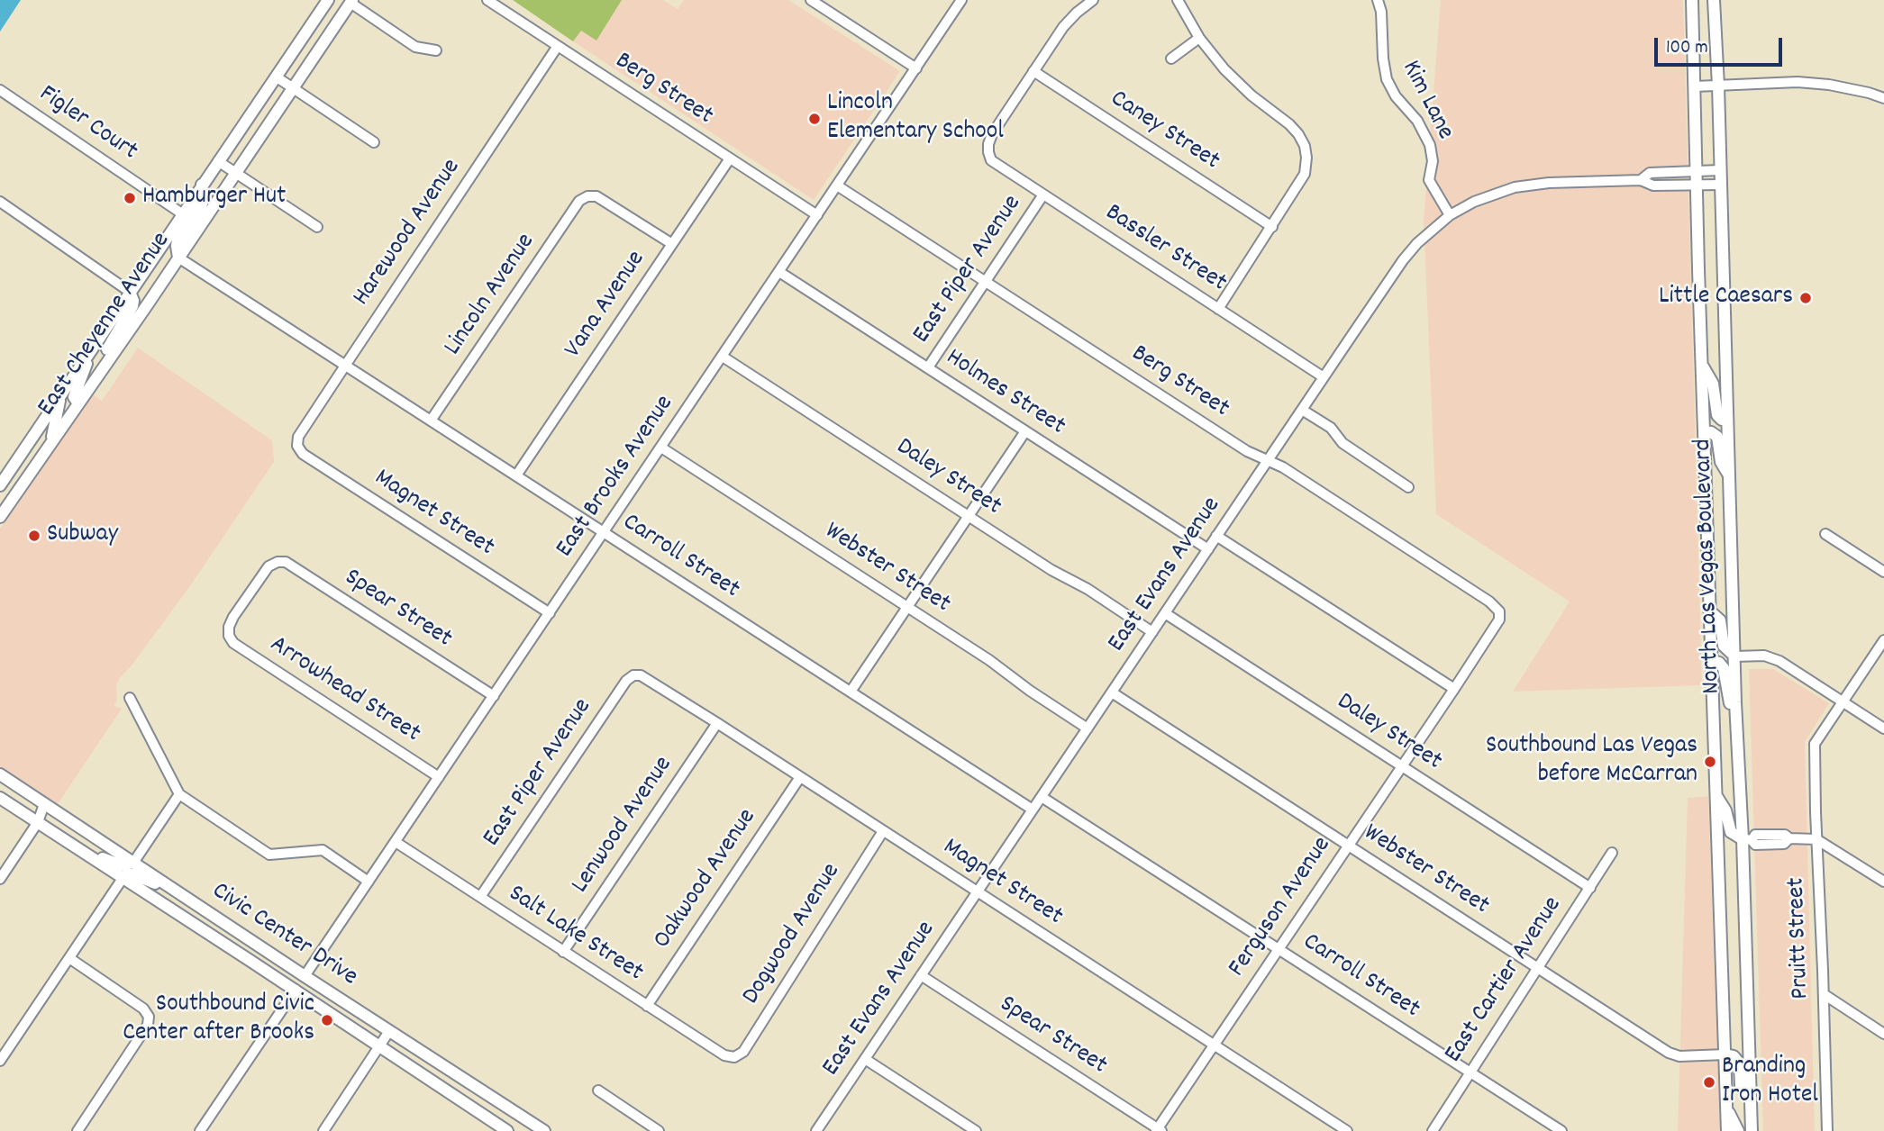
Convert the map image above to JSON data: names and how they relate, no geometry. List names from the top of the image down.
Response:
{
  "streets": {
    "main road": ["East Cheyenne Avenue", "North Las Vegas Boulevard", "Civic Center Drive"],
    "street": [
      "Berg Street",
      "Kim Lane",
      "Figler Court",
      "Caney Street",
      "Harewood Avenue",
      "Bassler Street",
      "East Piper Avenue",
      "Lincoln Avenue",
      "Vana Avenue",
      "Holmes Street",
      "East Brooks Avenue",
      "Daley Street",
      "Magnet Street",
      "Carroll Street",
      "Webster Street",
      "East Evans Avenue",
      "Spear Street",
      "Arrowhead Street",
      "Lenwood Avenue",
      "Oakwood Avenue",
      "Ferguson Avenue",
      "Salt Lake Street",
      "Dogwood Avenue",
      "Pruitt Street",
      "East Cartier Avenue"
    ]
  },
  "crossings": [
    ["Berg Street", "Harewood Avenue"],
    ["Berg Street", "East Piper Avenue"],
    ["Berg Street", "Vana Avenue"],
    ["Berg Street", "East Brooks Avenue"],
    ["Berg Street", "East Evans Avenue"],
    ["Berg Street", "Ferguson Avenue"],
    ["Kim Lane", "East Evans Avenue"],
    ["Figler Court", "East Cheyenne Avenue"],
    ["Caney Street", "Bassler Street"],
    ["Harewood Avenue", "Magnet Street"],
    ["Harewood Avenue", "Carroll Street"],
    ["Bassler Street", "East Piper Avenue"],
    ["Bassler Street", "East Evans Avenue"],
    ["East Piper Avenue", "Holmes Street"],
    ["East Piper Avenue", "Magnet Street"],
    ["East Piper Avenue", "Salt Lake Street"],
    ["Lincoln Avenue", "Vana Avenue"],
    ["Lincoln Avenue", "Carroll Street"],
    ["Vana Avenue", "Carroll Street"],
    ["East Cheyenne Avenue", "Carroll Street"],
    ["Holmes Street", "East Brooks Avenue"],
    ["Holmes Street", "East Evans Avenue"],
    ["East Brooks Avenue", "Daley Street"],
    ["East Brooks Avenue", "Magnet Street"],
    ["East Brooks Avenue", "Carroll Street"],
    ["East Brooks Avenue", "Webster Street"],
    ["East Brooks Avenue", "Spear Street"],
    ["East Brooks Avenue", "Arrowhead Street"],
    ["East Brooks Avenue", "Salt Lake Street"],
    ["East Brooks Avenue", "Civic Center Drive"],
    ["Daley Street", "East Evans Avenue"],
    ["Daley Street", "Ferguson Avenue"],
    ["Daley Street", "East Cartier Avenue"],
    ["Magnet Street", "East Evans Avenue"],
    ["Magnet Street", "Lenwood Avenue"],
    ["Magnet Street", "Oakwood Avenue"],
    ["Magnet Street", "Ferguson Avenue"],
    ["Magnet Street", "Dogwood Avenue"],
    ["Carroll Street", "East Evans Avenue"],
    ["Carroll Street", "Ferguson Avenue"],
    ["Carroll Street", "East Cartier Avenue"],
    ["North Las Vegas Boulevard", "Webster Street"],
    ["North Las Vegas Boulevard", "East Evans Avenue"],
    ["Webster Street", "East Evans Avenue"],
    ["Webster Street", "Ferguson Avenue"],
    ["Webster Street", "East Cartier Avenue"],
    ["East Evans Avenue", "Spear Street"],
    ["Spear Street", "Arrowhead Street"],
    ["Spear Street", "Ferguson Avenue"],
    ["Lenwood Avenue", "Salt Lake Street"],
    ["Oakwood Avenue", "Salt Lake Street"],
    ["Salt Lake Street", "Dogwood Avenue"]
  ],
  "places": [
    "Lincoln Elementary School",
    "Hamburger Hut",
    "Little Caesars",
    "Subway",
    "Southbound Las Vegas before McCarran",
    "Southbound Civic Center after Brooks",
    "Branding Iron Hotel"
  ],
  "scale_bar": "100 m"
}
